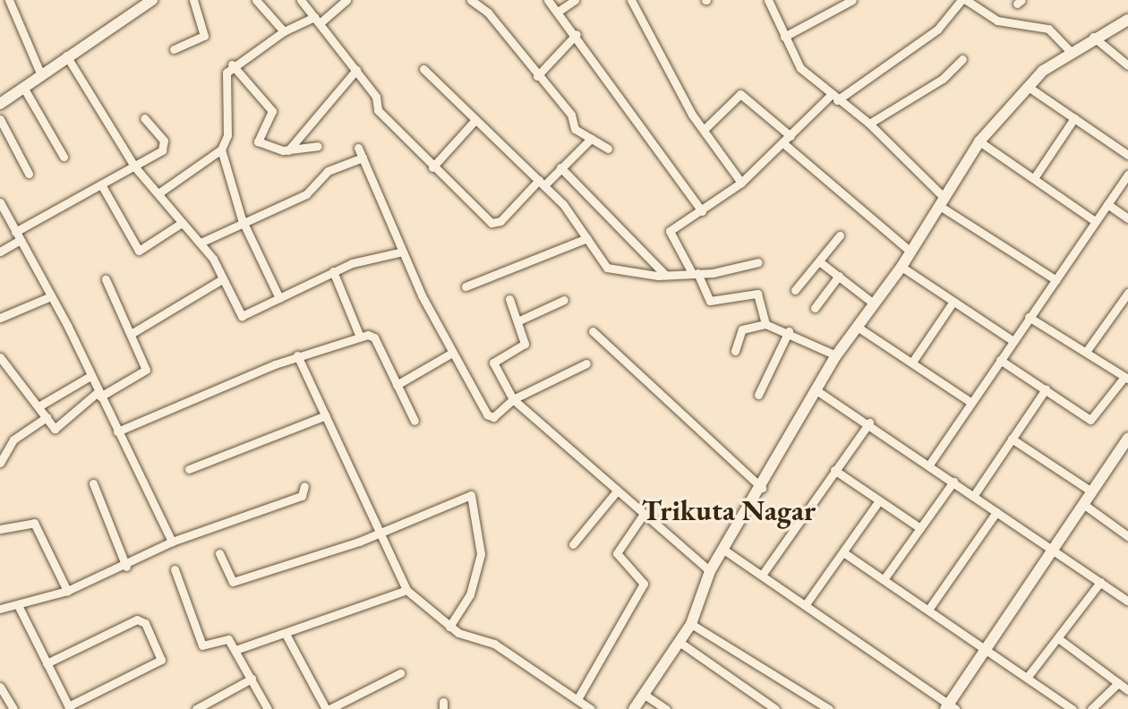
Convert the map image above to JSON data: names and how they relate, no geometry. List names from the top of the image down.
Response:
{
  "districts": ["Trikuta Nagar"]
}
